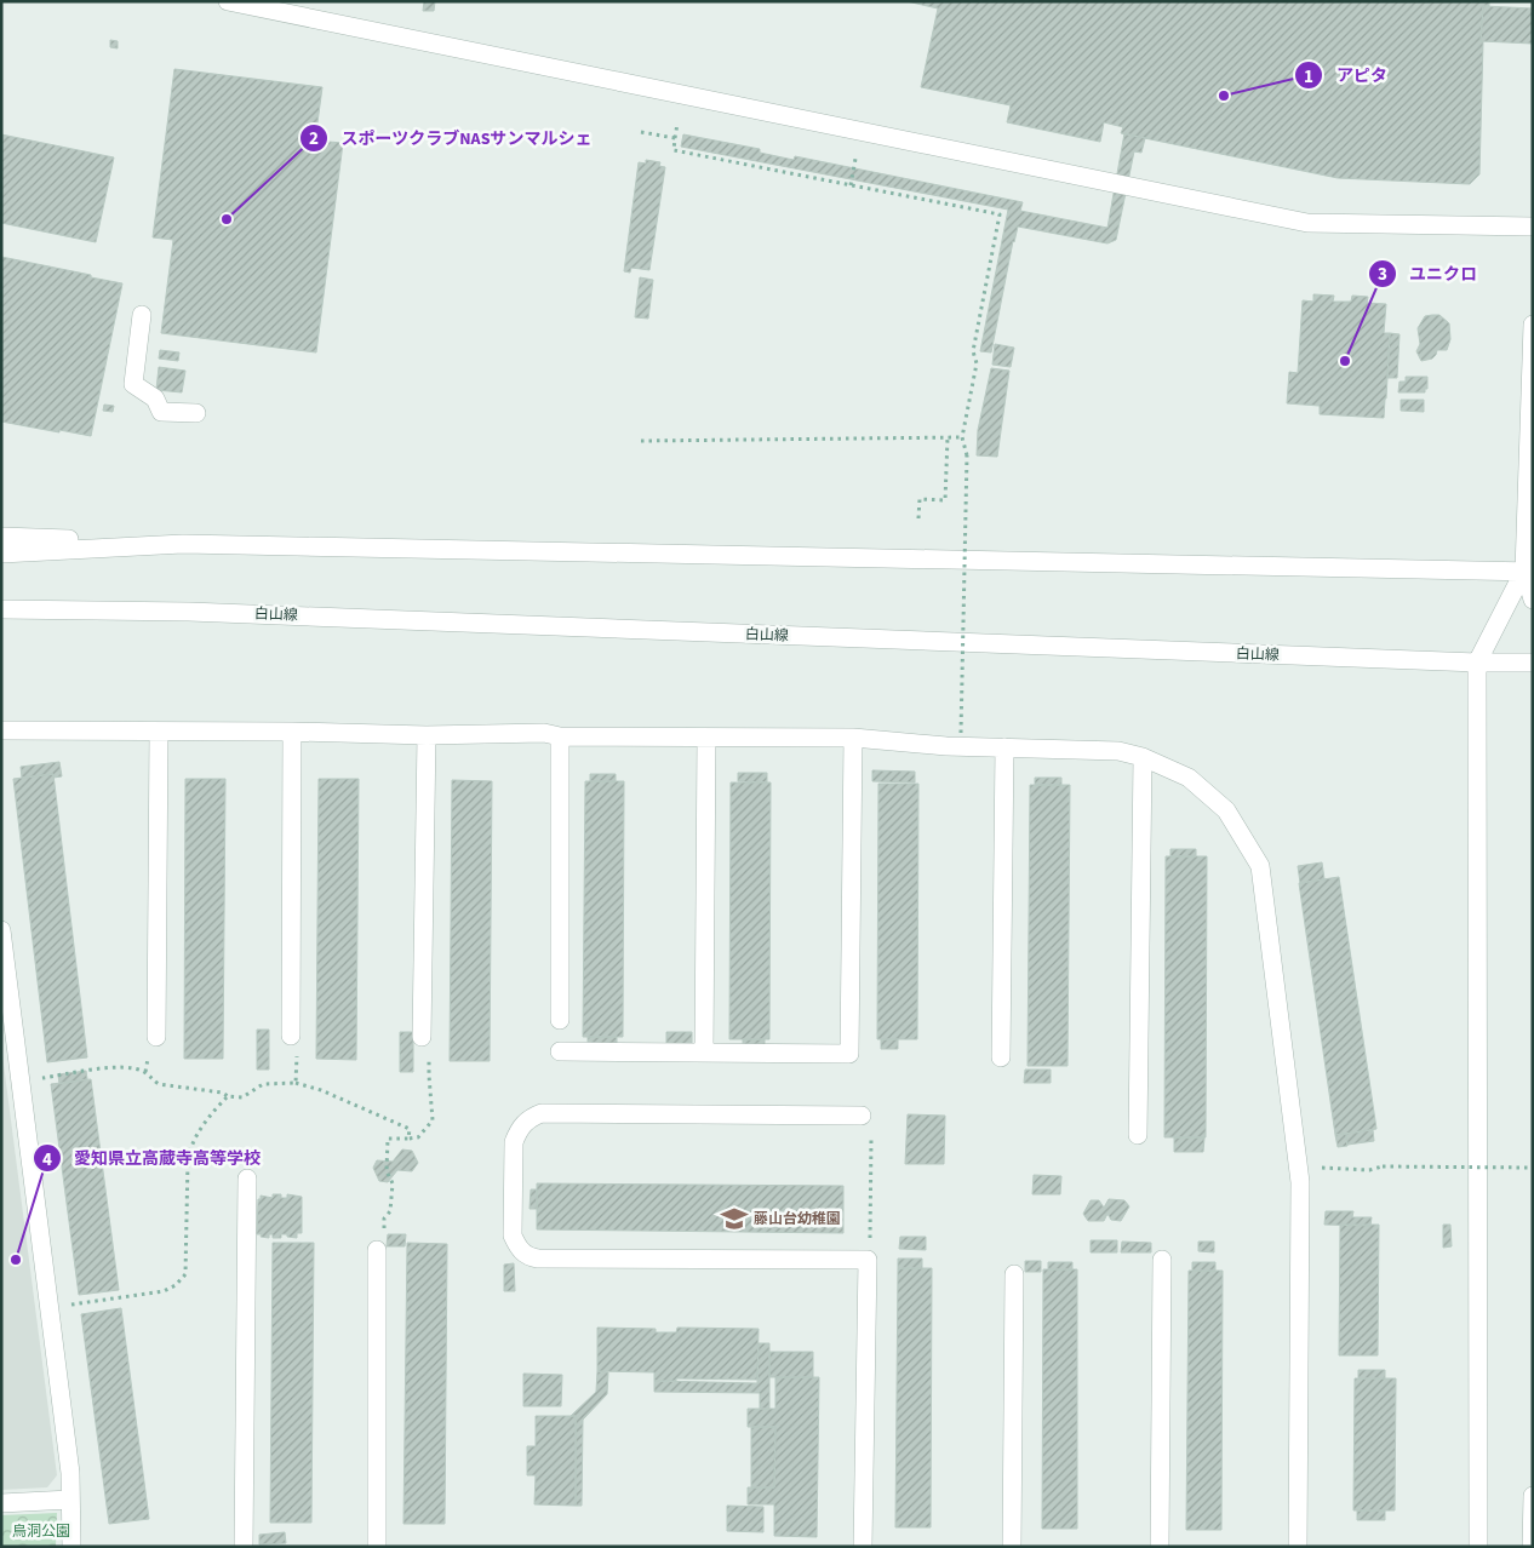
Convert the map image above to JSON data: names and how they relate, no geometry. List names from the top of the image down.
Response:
{
  "streets": {
    "street": ["白山線"]
  },
  "parks": ["烏洞公園"],
  "places": {
    "other": [
      "アピタ",
      "スポーツクラブNASサンマルシェ",
      "ユニクロ",
      "愛知県立高蔵寺高等学校"
    ],
    "school or university": ["藤山台幼稚園"]
  }
}
